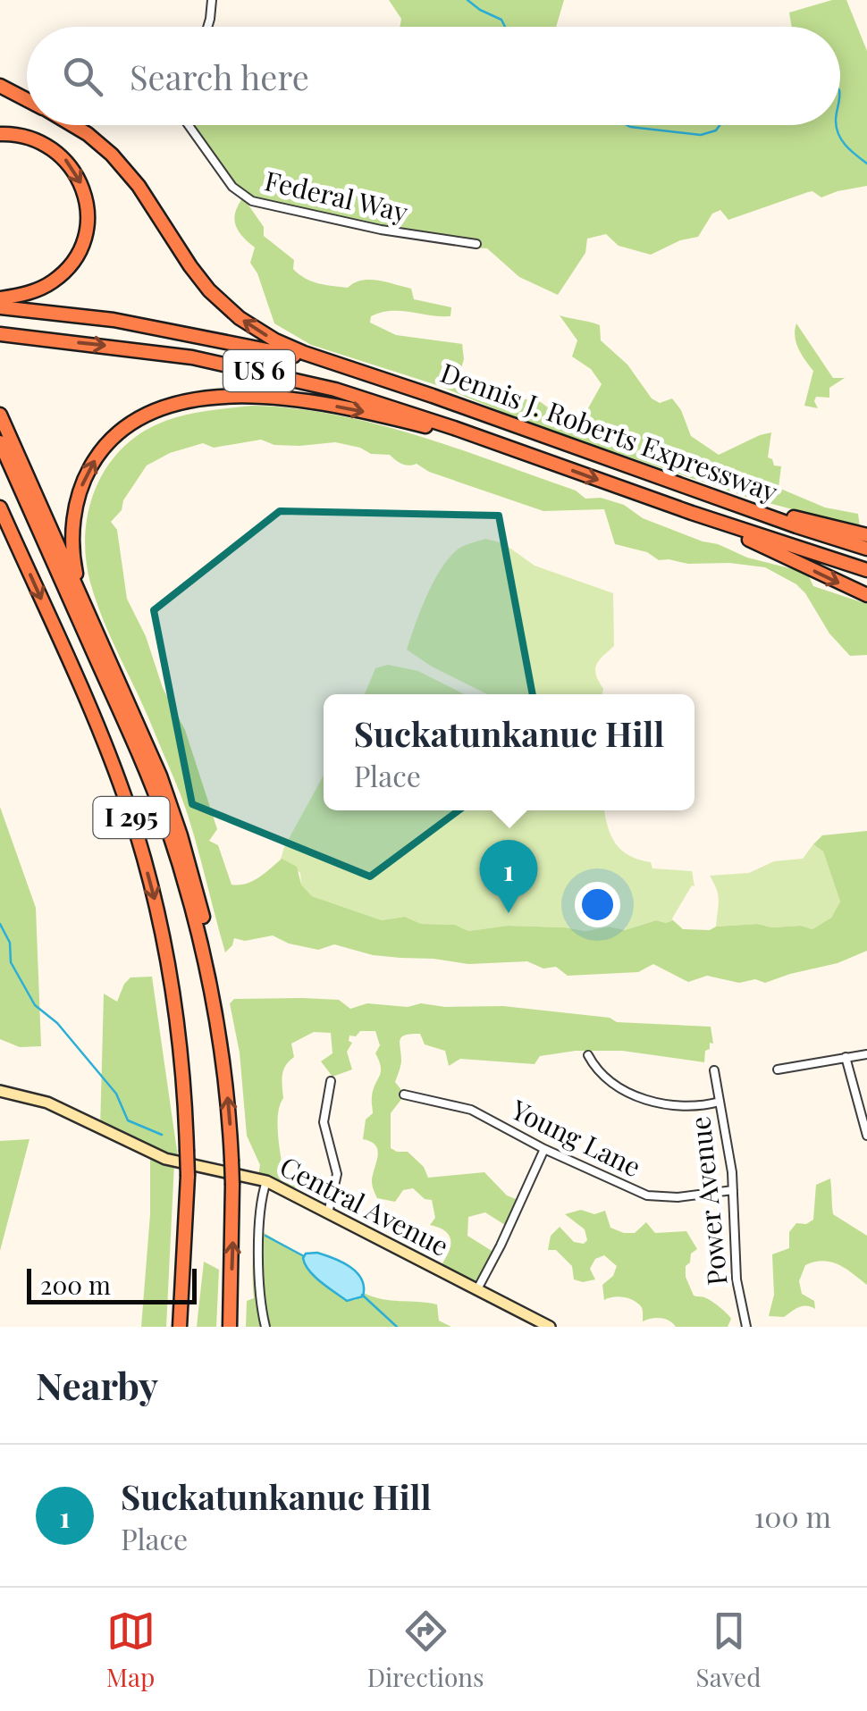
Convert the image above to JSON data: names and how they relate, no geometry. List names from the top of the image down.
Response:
{
  "streets": {
    "highway": ["US 6", "Dennis J. Roberts Expressway", "I 295"],
    "street": [
      "Federal Way",
      "Young Lane",
      "Power Avenue",
      "Central Avenue"
    ]
  },
  "crossings": [
    ["US 6", "Dennis J. Roberts Expressway"],
    ["Young Lane", "Power Avenue"]
  ],
  "scale_bar": "200 m",
  "page": {
    "search": "Search here",
    "popup": ["Suckatunkanuc Hill", "Place"],
    "pins": "1",
    "scale": "200 m",
    "heading": "Nearby",
    "list": [
      {
        "mark": "1",
        "name": "Suckatunkanuc Hill",
        "note": "Place",
        "value": "100 m"
      }
    ],
    "nav": ["Map", "Directions", "Saved"]
  }
}
